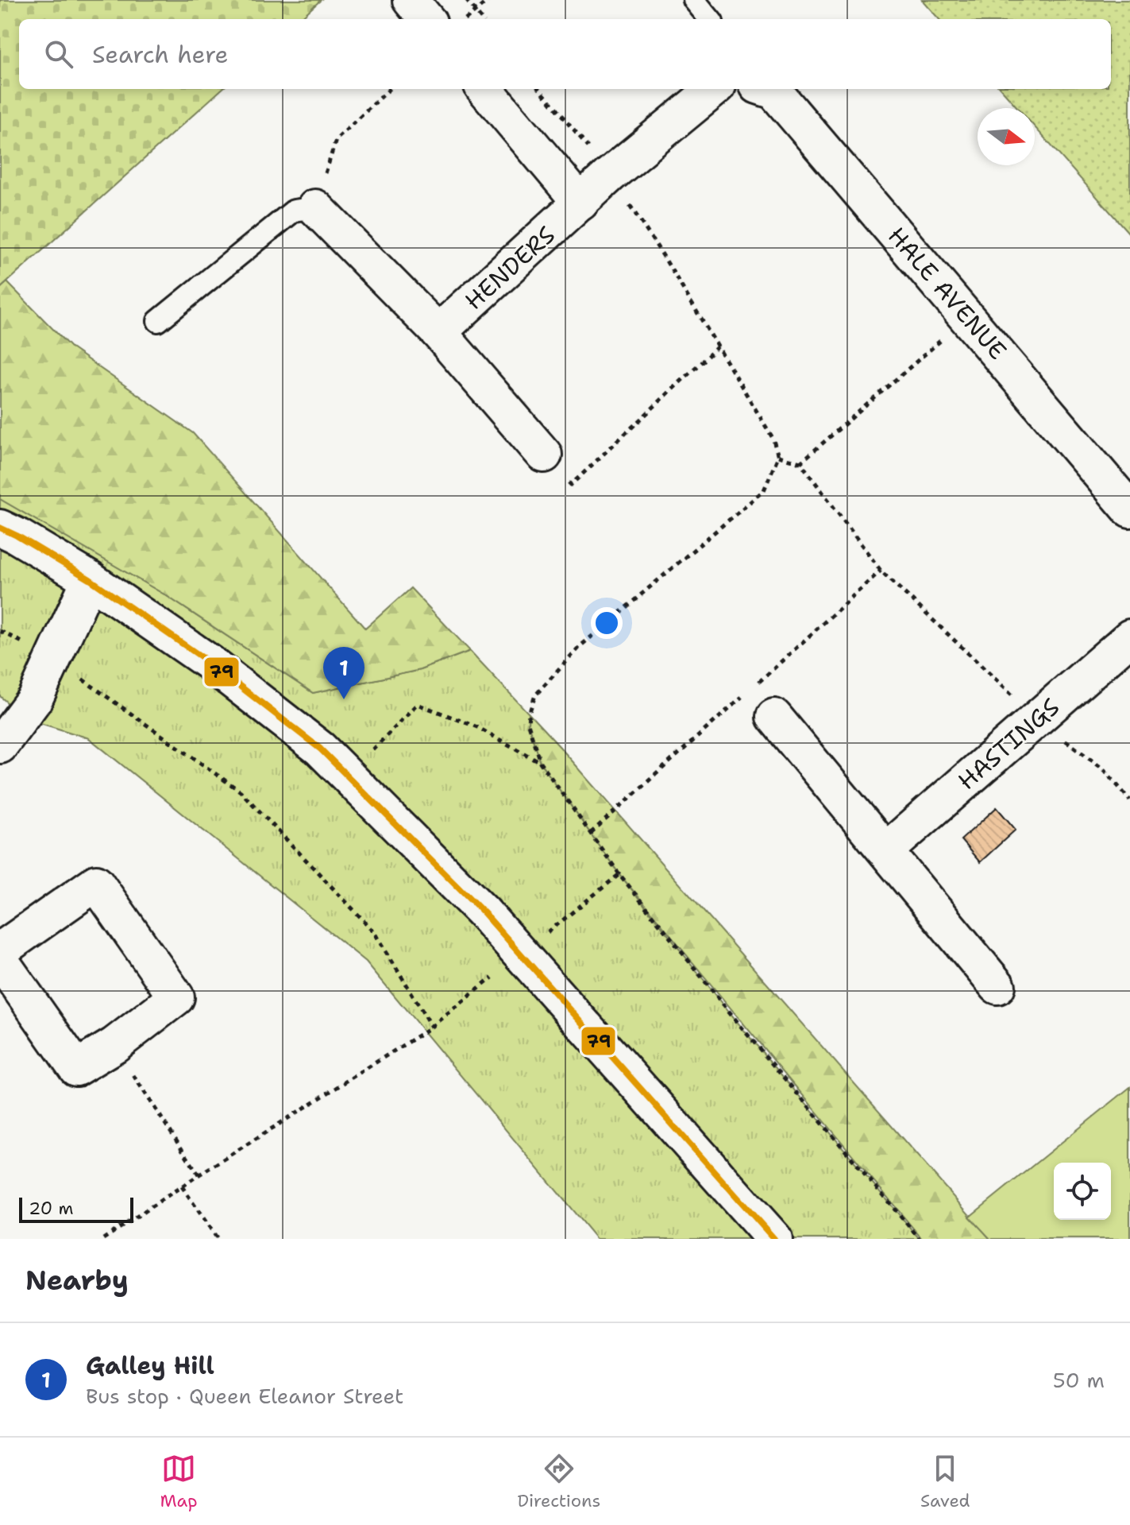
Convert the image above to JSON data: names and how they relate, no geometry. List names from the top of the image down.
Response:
{
  "streets": {
    "street": ["HENDERS", "HALE AVENUE", "HASTINGS"]
  },
  "lines": ["transit line 79"],
  "scale_bar": "20 m",
  "north": "right",
  "page": {
    "search": "Search here",
    "pins": "1",
    "scale": "20 m",
    "heading": "Nearby",
    "list": [
      {
        "mark": "1",
        "name": "Galley Hill",
        "note": "Bus stop · Queen Eleanor Street",
        "value": "50 m"
      }
    ],
    "nav": ["Map", "Directions", "Saved"]
  }
}
